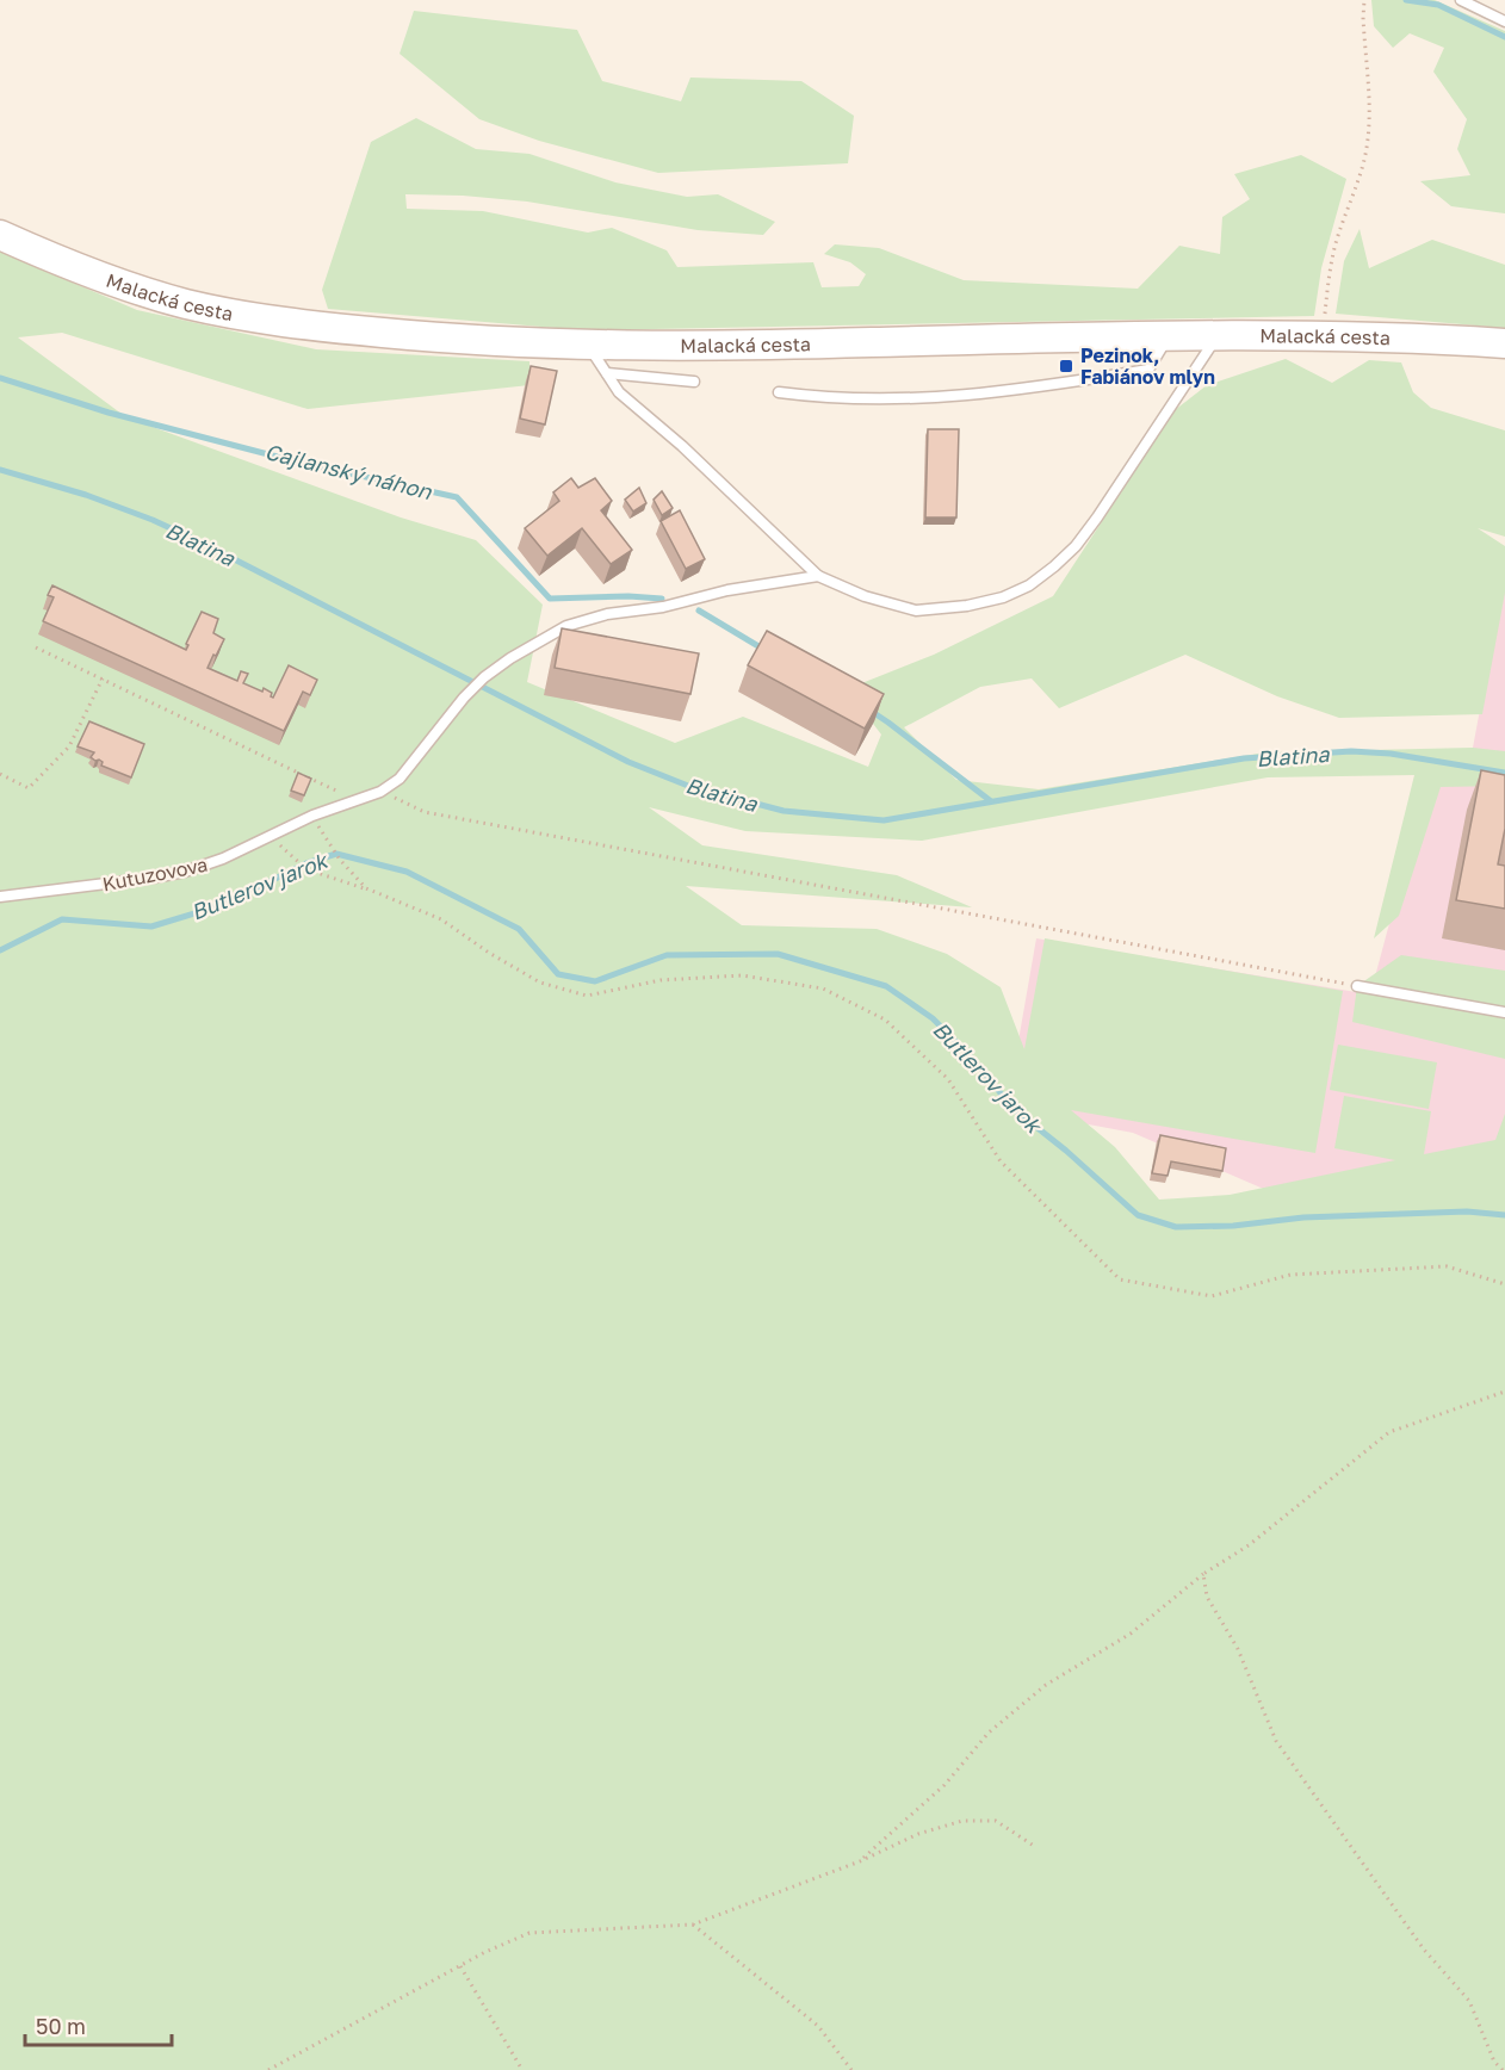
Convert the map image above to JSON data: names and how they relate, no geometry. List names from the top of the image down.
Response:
{
  "streets": {
    "main road": ["Malacká cesta"],
    "lane": ["Kutuzovova"]
  },
  "water": ["Cajlanský náhon", "Blatina", "Butlerov jarok"],
  "places": {
    "transit": ["Pezinok, Fabiánov mlyn"]
  },
  "scale_bar": "50 m"
}
